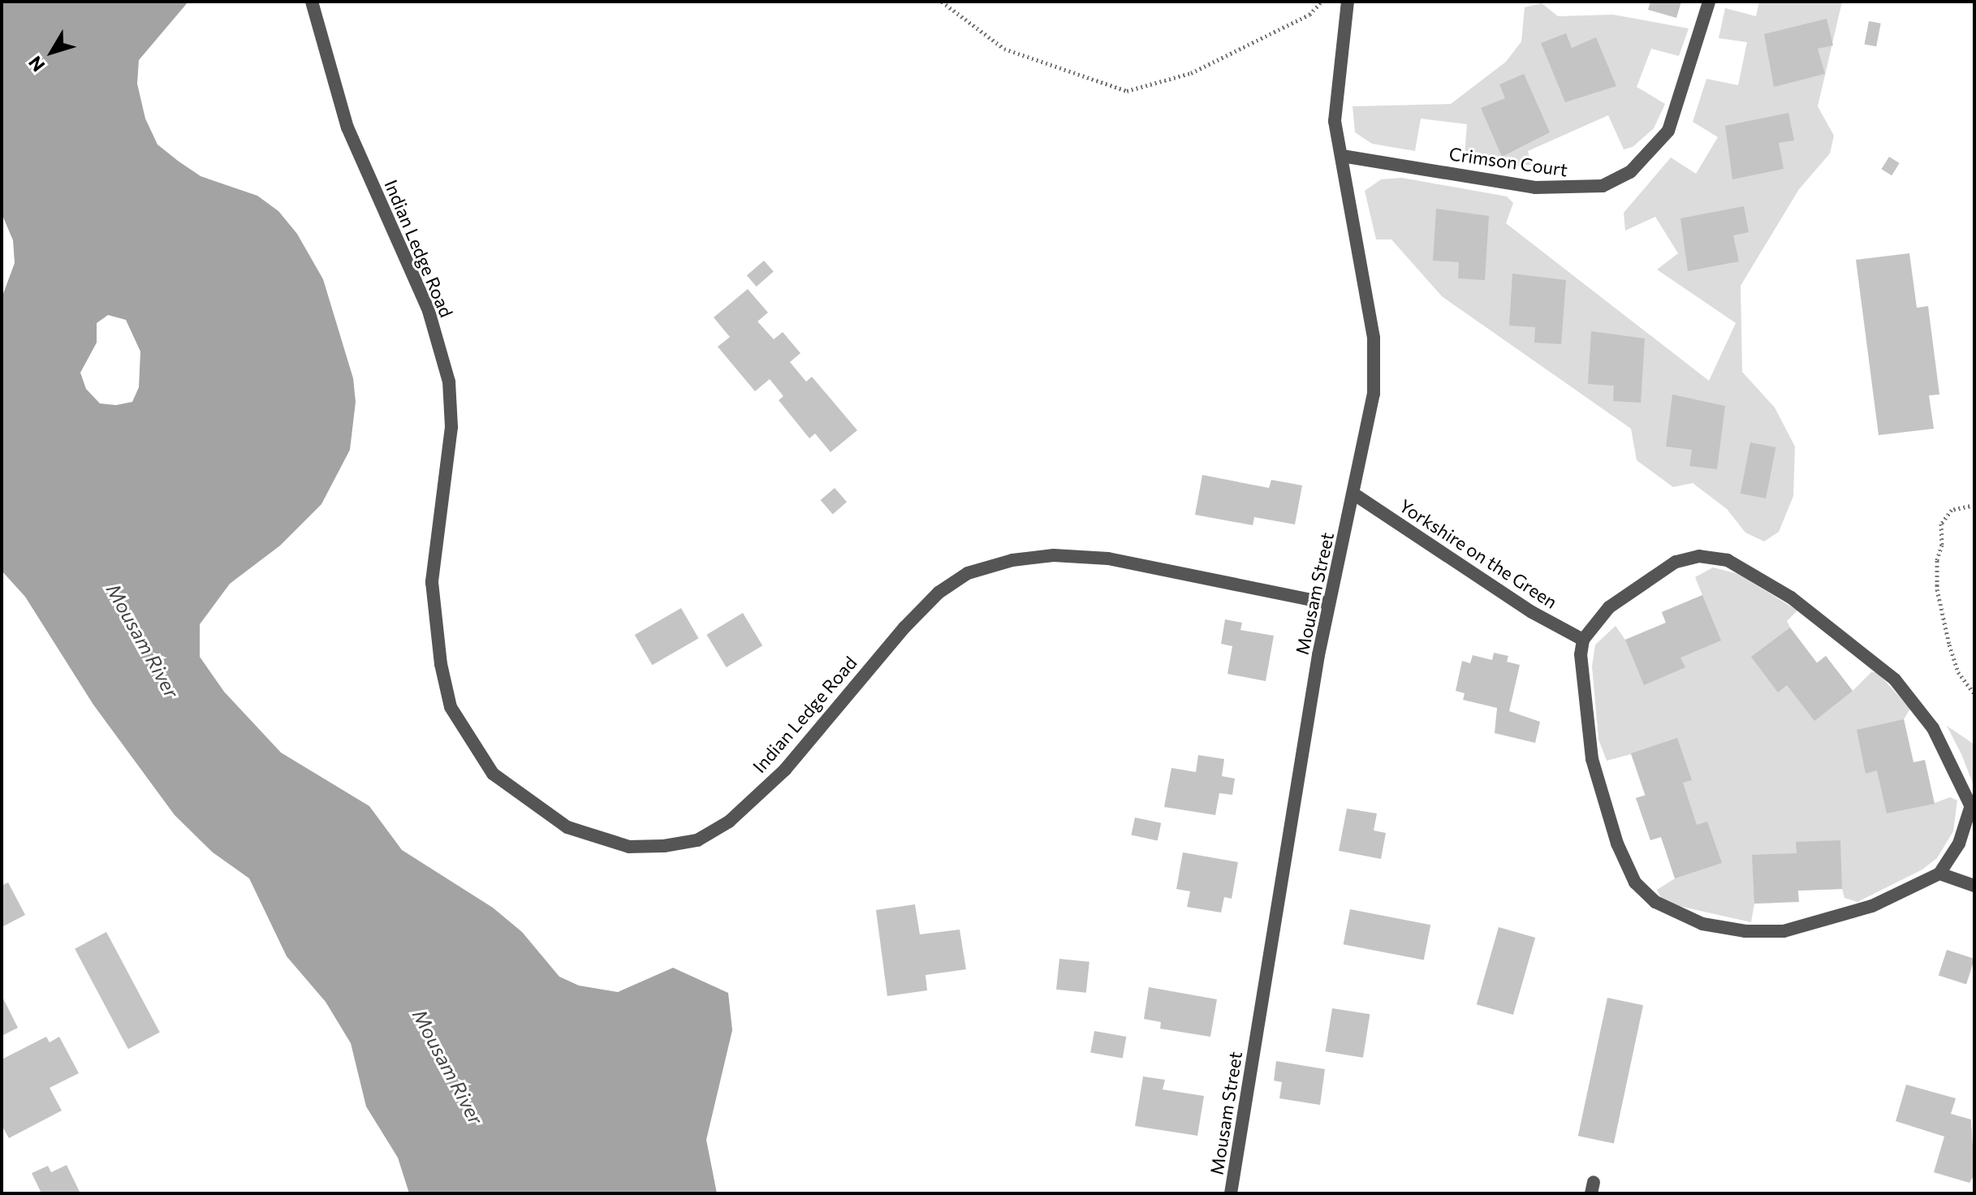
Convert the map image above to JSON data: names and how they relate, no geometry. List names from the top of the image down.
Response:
{
  "streets": {
    "street": [
      "Crimson Court",
      "Indian Ledge Road",
      "Yorkshire on the Green",
      "Mousam Street"
    ]
  },
  "crossings": [
    ["Crimson Court", "Mousam Street"],
    ["Indian Ledge Road", "Mousam Street"],
    ["Yorkshire on the Green", "Mousam Street"]
  ],
  "water": ["Mousam River"],
  "north": "bottom left"
}
